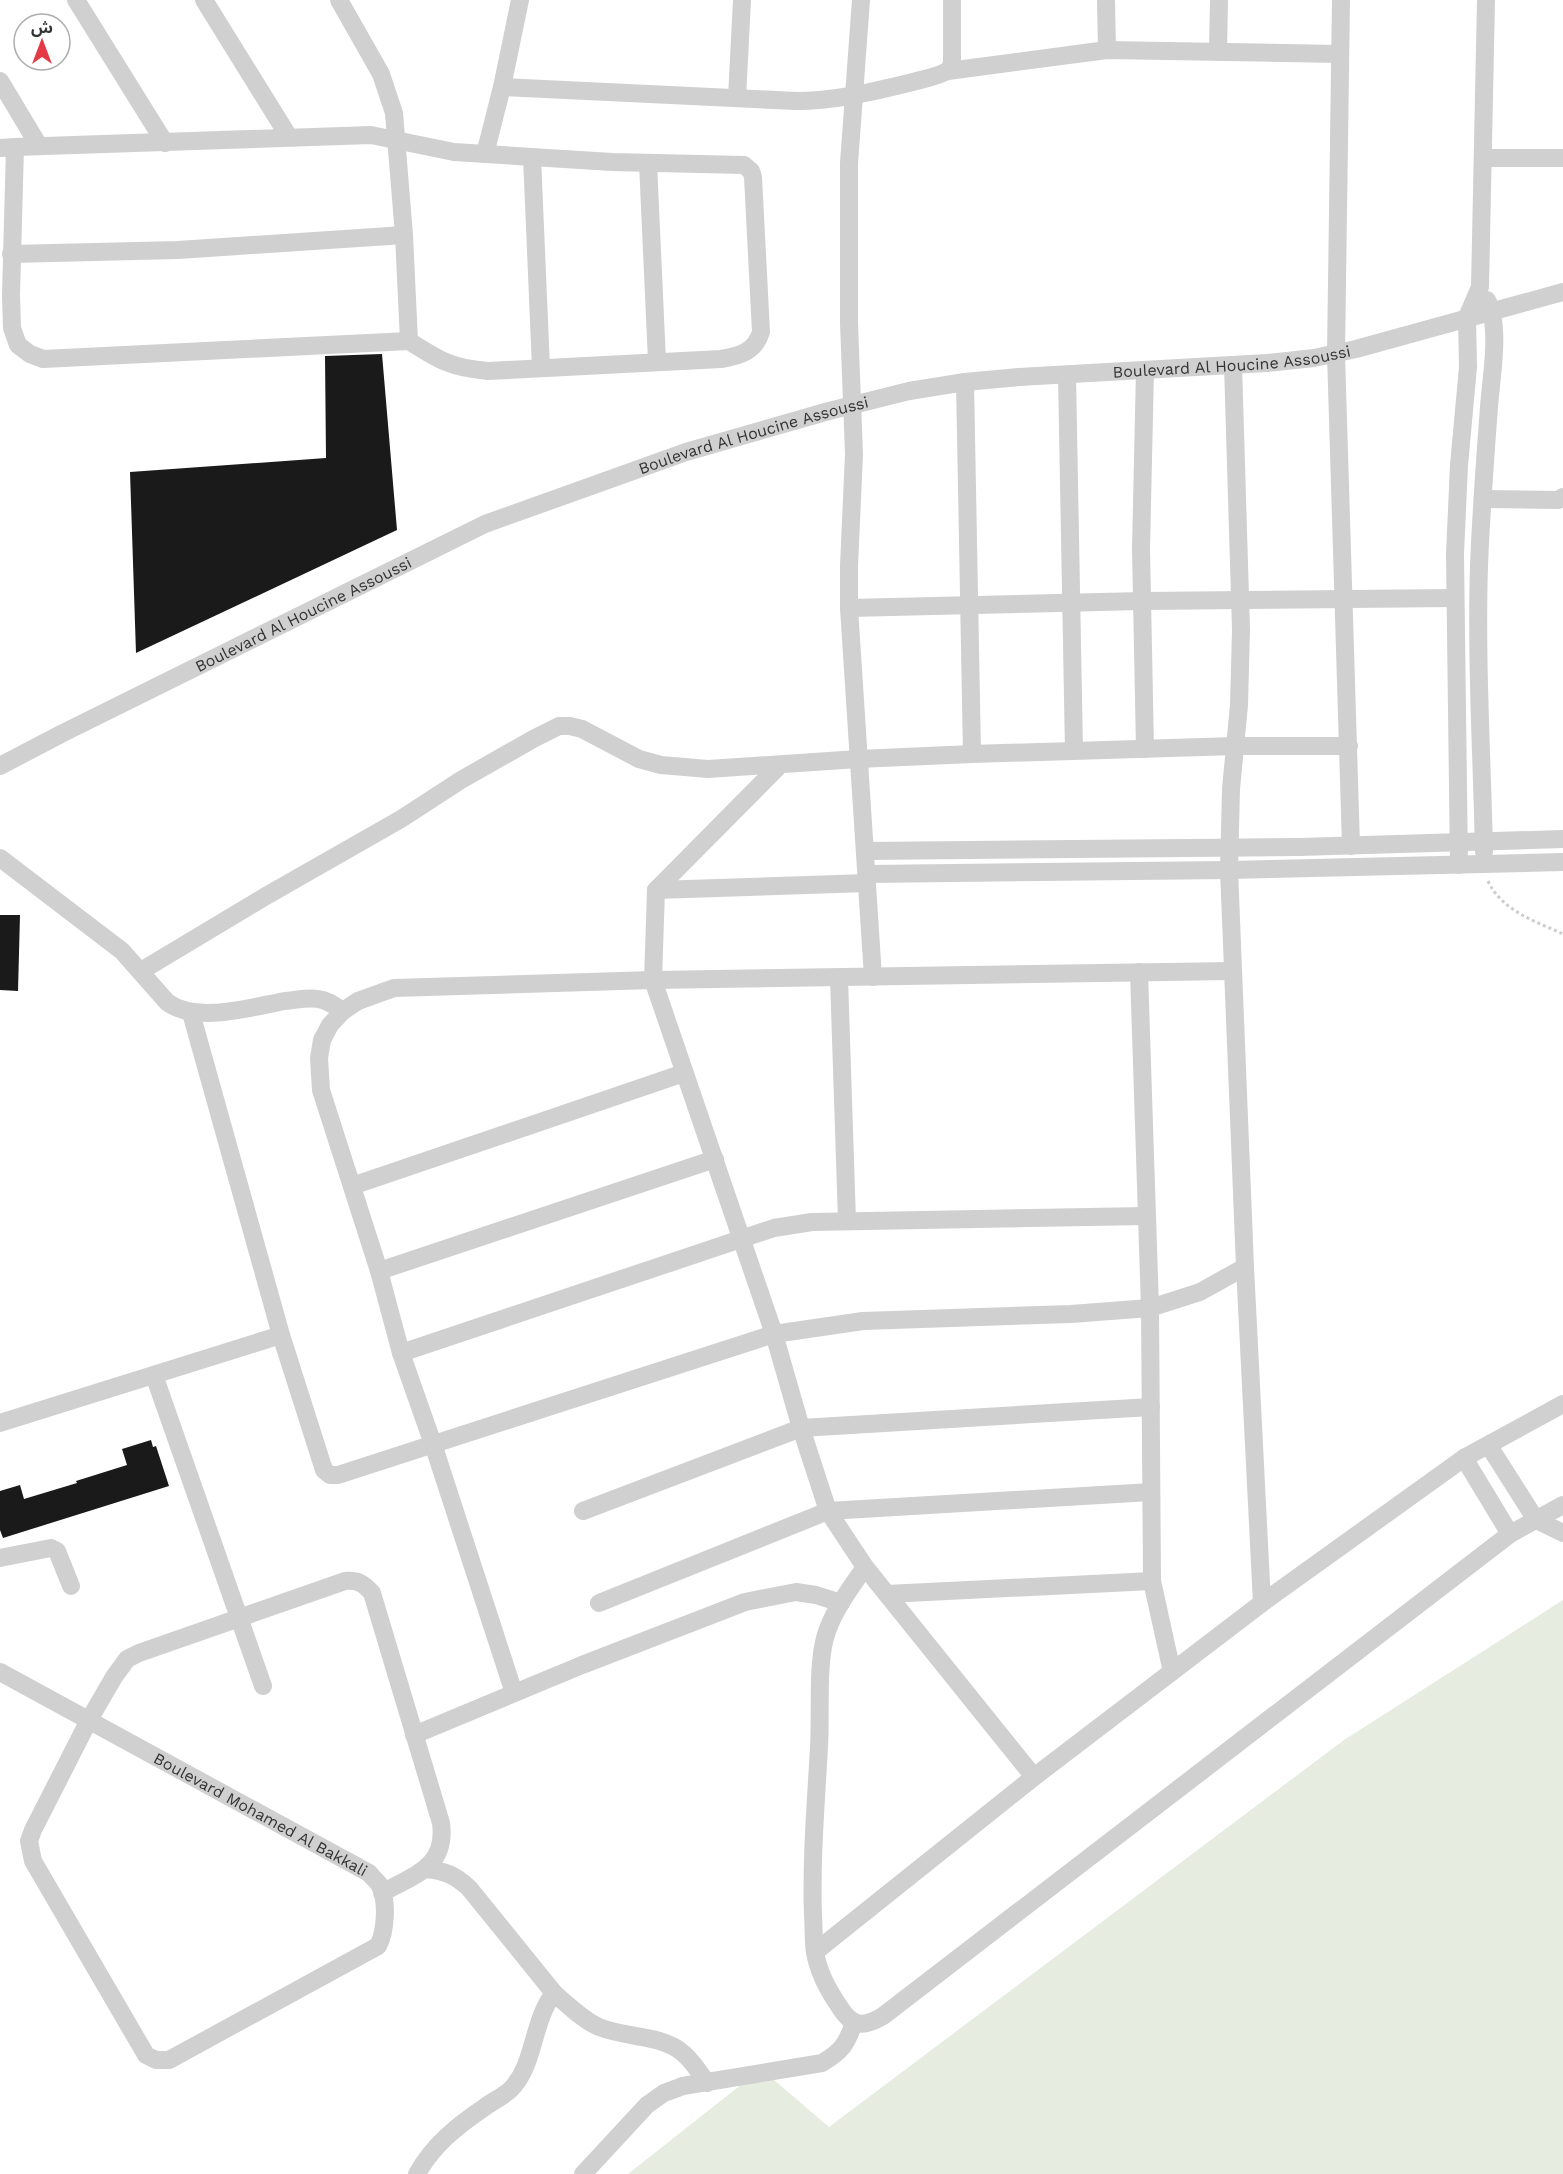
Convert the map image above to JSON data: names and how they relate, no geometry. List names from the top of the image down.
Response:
{
  "streets": {
    "street": ["Boulevard Al Houcine Assoussi", "Boulevard Mohamed Al Bakkali"]
  },
  "north": "top"
}
